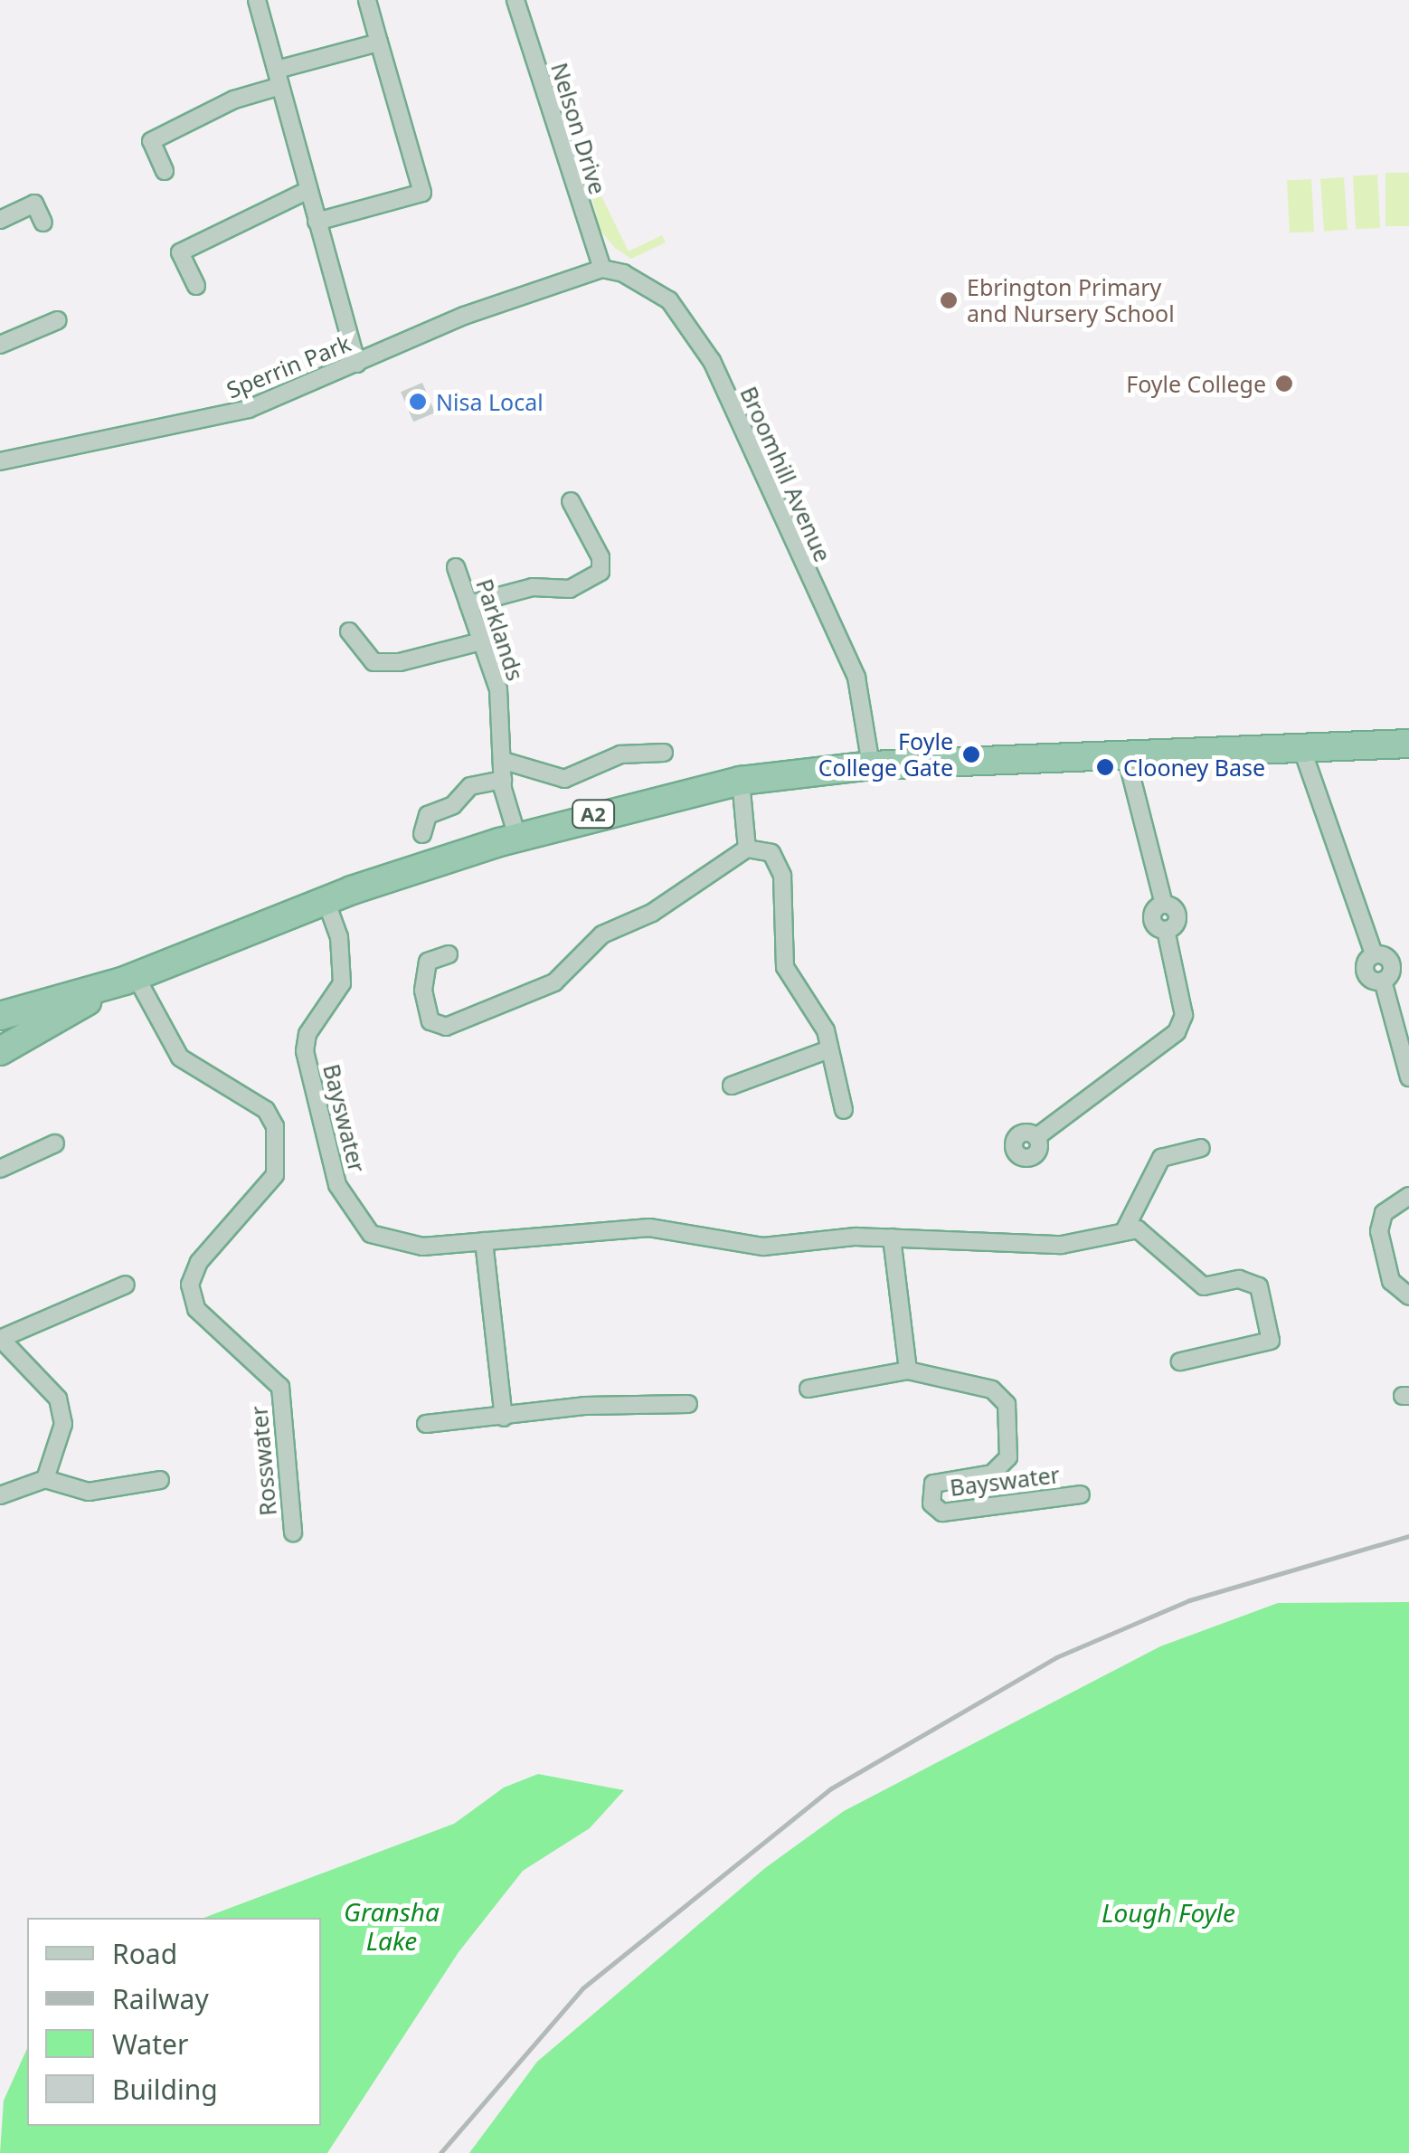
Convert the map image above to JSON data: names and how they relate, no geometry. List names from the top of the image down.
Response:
{
  "streets": {
    "highway": ["A2"],
    "street": [
      "Nelson Drive",
      "Sperrin Park",
      "Broomhill Avenue",
      "Parklands",
      "Bayswater",
      "Rosswater"
    ]
  },
  "crossings": [
    ["Nelson Drive", "Sperrin Park"],
    ["Nelson Drive", "Broomhill Avenue"],
    ["Sperrin Park", "Broomhill Avenue"],
    ["Broomhill Avenue", "A2"],
    ["Parklands", "A2"],
    ["A2", "Bayswater"],
    ["A2", "Rosswater"]
  ],
  "water": ["Gransha Lake", "Lough Foyle"],
  "places": [
    "Ebrington Primary and Nursery School",
    "Foyle College",
    "Nisa Local",
    "Foyle College Gate",
    "Clooney Base"
  ],
  "legend": [
    "Road",
    "Railway",
    "Water",
    "Building"
  ]
}
